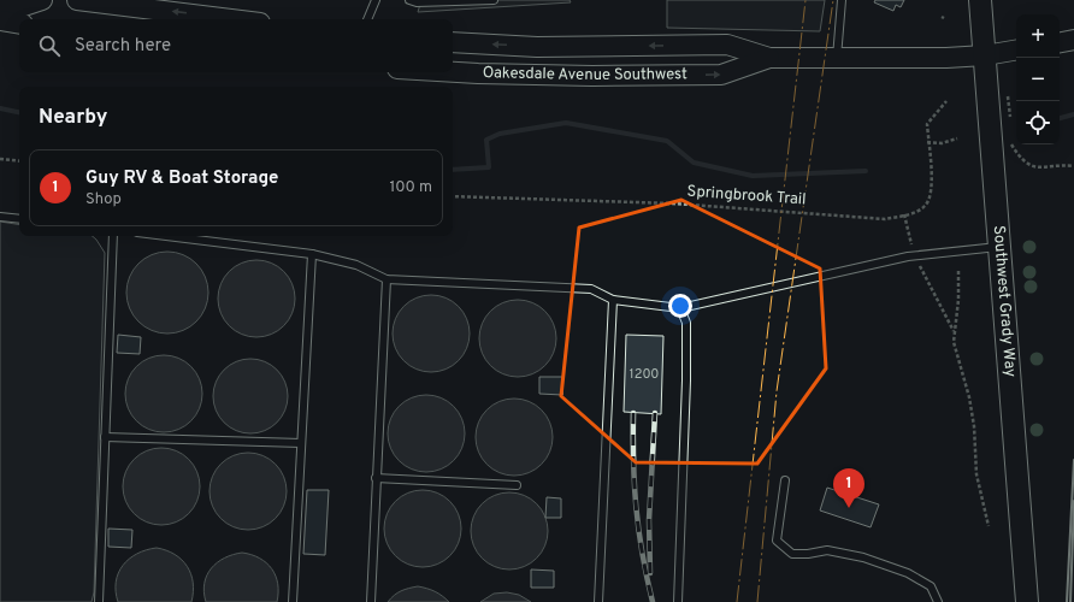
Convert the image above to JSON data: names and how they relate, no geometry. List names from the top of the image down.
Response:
{
  "streets": {
    "main road": ["Southwest Grady Way"],
    "street": ["Oakesdale Avenue Southwest"],
    "path": ["Springbrook Trail"]
  },
  "crossings": [
    ["Oakesdale Avenue Southwest", "Southwest Grady Way"]
  ],
  "house_numbers": ["1200"],
  "page": {
    "map_buttons": ["+", "−"],
    "search": "Search here",
    "heading": "Nearby",
    "list": [
      {
        "mark": "1",
        "name": "Guy RV & Boat Storage",
        "note": "Shop",
        "value": "100 m"
      }
    ],
    "pins": "1"
  }
}
